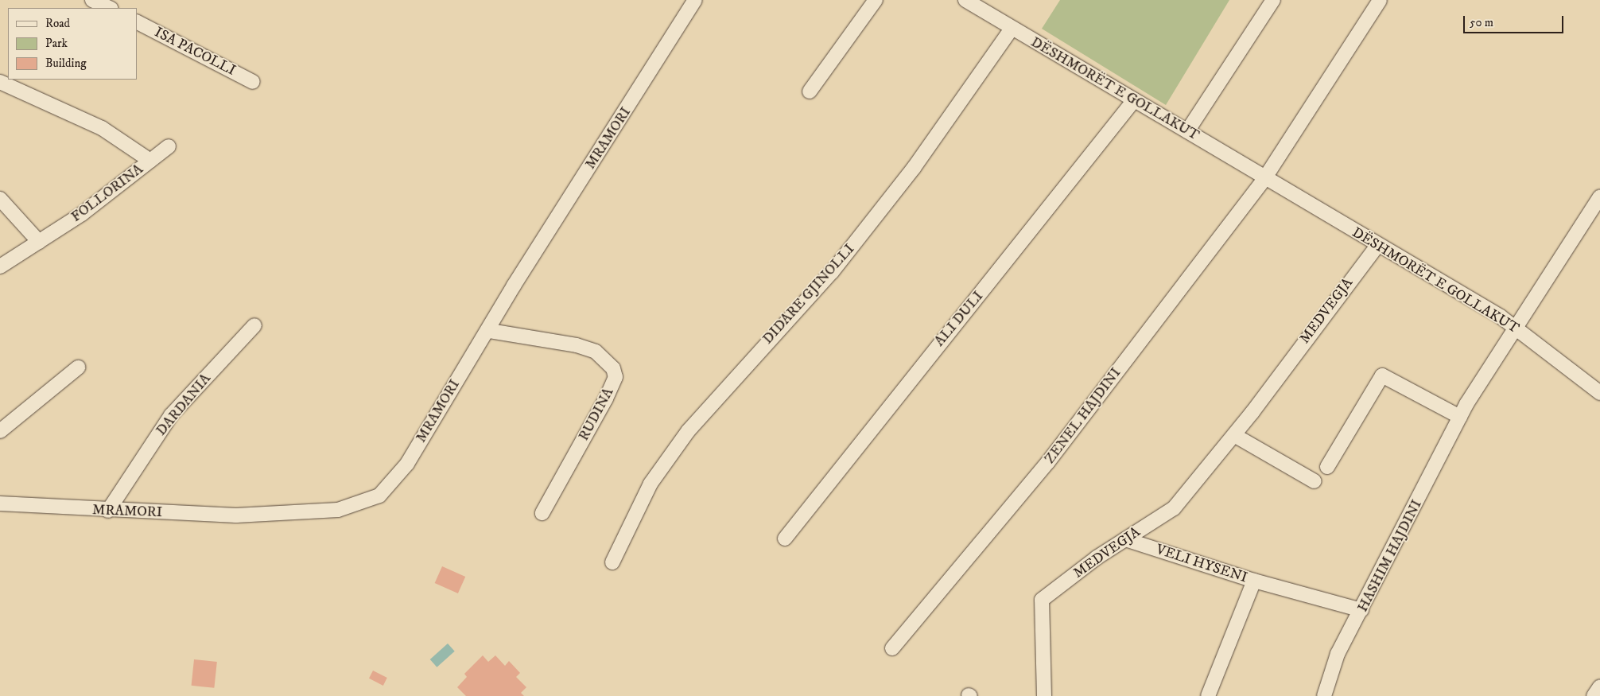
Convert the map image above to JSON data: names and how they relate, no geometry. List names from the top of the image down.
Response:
{
  "streets": {
    "street": [
      "ISA PACOLLI",
      "DËSHMORËT E GOLLAKUT",
      "MRAMORI",
      "FOLLORINA",
      "DIDARE GJINOLLI",
      "MEDVEGJA",
      "ALI DULI",
      "DARDANIA",
      "RUDINA",
      "ZENEL HAJDINI",
      "HASHIM HAJDINI",
      "VELI HYSENI"
    ]
  },
  "crossings": [
    ["DËSHMORËT E GOLLAKUT", "DIDARE GJINOLLI"],
    ["DËSHMORËT E GOLLAKUT", "MEDVEGJA"],
    ["DËSHMORËT E GOLLAKUT", "ALI DULI"],
    ["DËSHMORËT E GOLLAKUT", "ZENEL HAJDINI"],
    ["DËSHMORËT E GOLLAKUT", "HASHIM HAJDINI"],
    ["MRAMORI", "DARDANIA"],
    ["MRAMORI", "RUDINA"],
    ["MEDVEGJA", "VELI HYSENI"],
    ["HASHIM HAJDINI", "VELI HYSENI"]
  ],
  "legend": ["Road", "Park", "Building"],
  "scale_bar": "50 m"
}
